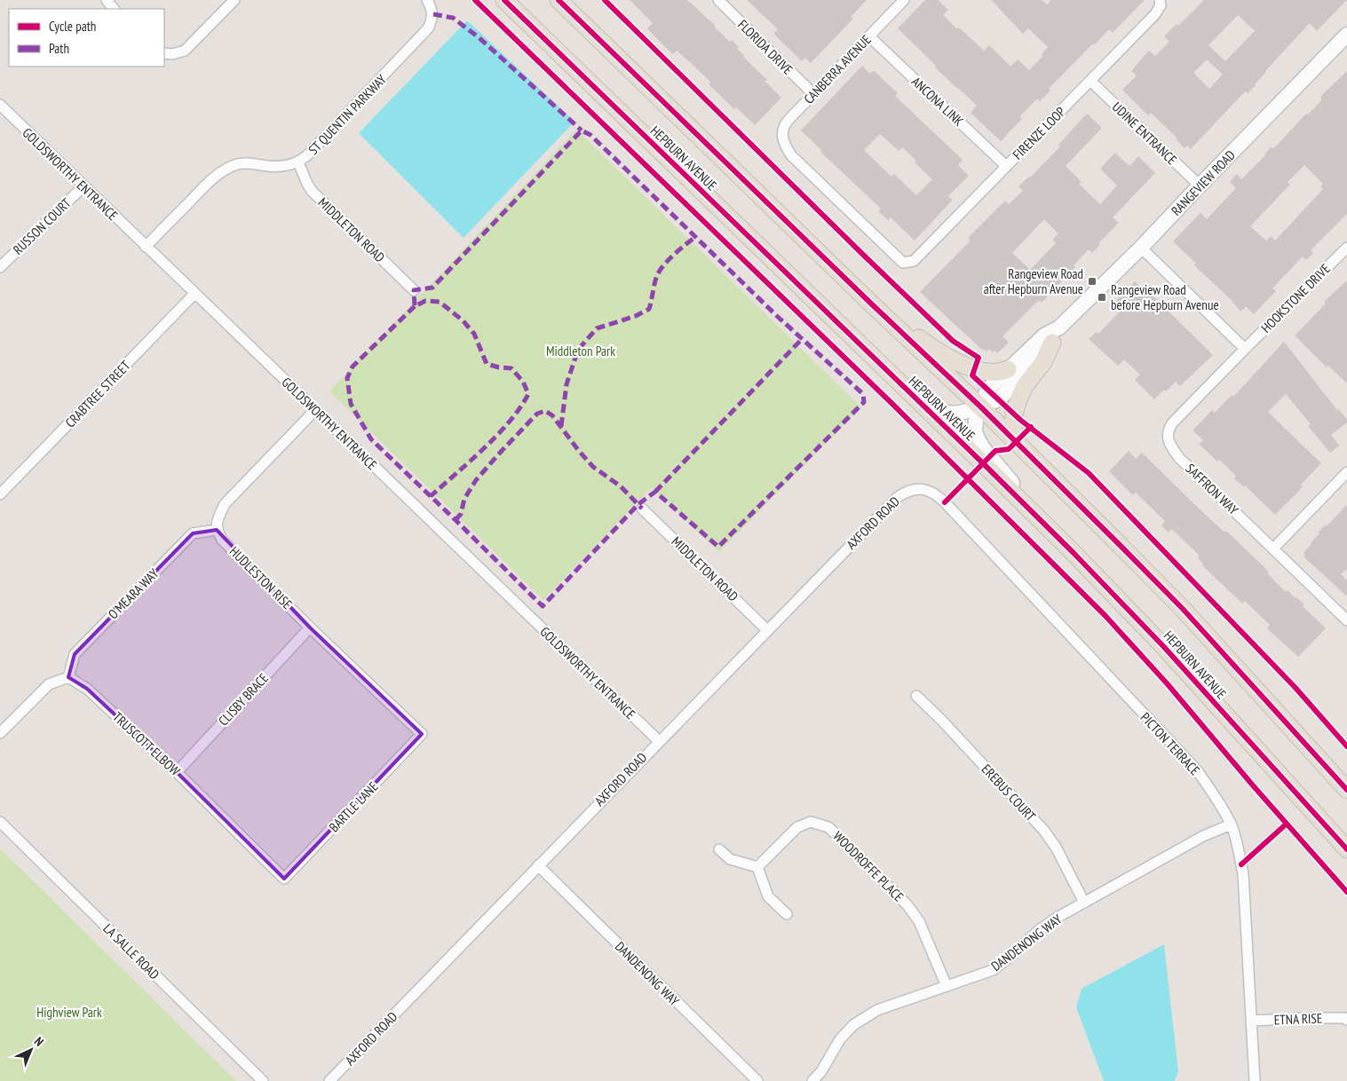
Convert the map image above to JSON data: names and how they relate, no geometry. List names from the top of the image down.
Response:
{
  "streets": {
    "main road": ["HEPBURN AVENUE"],
    "street": [
      "FLORIDA DRIVE",
      "CANBERRA AVENUE",
      "ANCONA LINK",
      "ST QUENTIN PARKWAY",
      "FIRENZE LOOP",
      "UDINE ENTRANCE",
      "GOLDSWORTHY ENTRANCE",
      "RANGEVIEW ROAD",
      "RUSSON COURT",
      "MIDDLETON ROAD",
      "HOOKSTONE DRIVE",
      "CRABTREE STREET",
      "SAFFRON WAY",
      "AXFORD ROAD",
      "HUDLESTON RISE",
      "O'MEARA WAY",
      "CLISBY BRACE",
      "TRUSCOTT ELBOW",
      "PICTON TERRACE",
      "EREBUS COURT",
      "BARTLE LANE",
      "WOODROFFE PLACE",
      "DANDENONG WAY",
      "LA SALLE ROAD",
      "ETNA RISE"
    ]
  },
  "crossings": [
    ["FLORIDA DRIVE", "CANBERRA AVENUE"],
    ["CANBERRA AVENUE", "ANCONA LINK"],
    ["CANBERRA AVENUE", "FIRENZE LOOP"],
    ["ANCONA LINK", "FIRENZE LOOP"],
    ["ST QUENTIN PARKWAY", "GOLDSWORTHY ENTRANCE"],
    ["ST QUENTIN PARKWAY", "MIDDLETON ROAD"],
    ["FIRENZE LOOP", "UDINE ENTRANCE"],
    ["UDINE ENTRANCE", "RANGEVIEW ROAD"],
    ["HEPBURN AVENUE", "RANGEVIEW ROAD"],
    ["GOLDSWORTHY ENTRANCE", "RUSSON COURT"],
    ["GOLDSWORTHY ENTRANCE", "CRABTREE STREET"],
    ["GOLDSWORTHY ENTRANCE", "AXFORD ROAD"],
    ["MIDDLETON ROAD", "AXFORD ROAD"],
    ["HOOKSTONE DRIVE", "SAFFRON WAY"],
    ["AXFORD ROAD", "PICTON TERRACE"],
    ["AXFORD ROAD", "DANDENONG WAY"],
    ["HUDLESTON RISE", "O'MEARA WAY"],
    ["HUDLESTON RISE", "CLISBY BRACE"],
    ["HUDLESTON RISE", "BARTLE LANE"],
    ["O'MEARA WAY", "TRUSCOTT ELBOW"],
    ["CLISBY BRACE", "TRUSCOTT ELBOW"],
    ["TRUSCOTT ELBOW", "BARTLE LANE"],
    ["PICTON TERRACE", "DANDENONG WAY"],
    ["PICTON TERRACE", "ETNA RISE"],
    ["EREBUS COURT", "DANDENONG WAY"],
    ["WOODROFFE PLACE", "DANDENONG WAY"]
  ],
  "parks": ["Middleton Park", "Highview Park"],
  "places": {
    "transit": ["Rangeview Road after Hepburn Avenue", "Rangeview Road before Hepburn Avenue"]
  },
  "legend": ["Cycle path", "Path"],
  "north": "top right"
}
